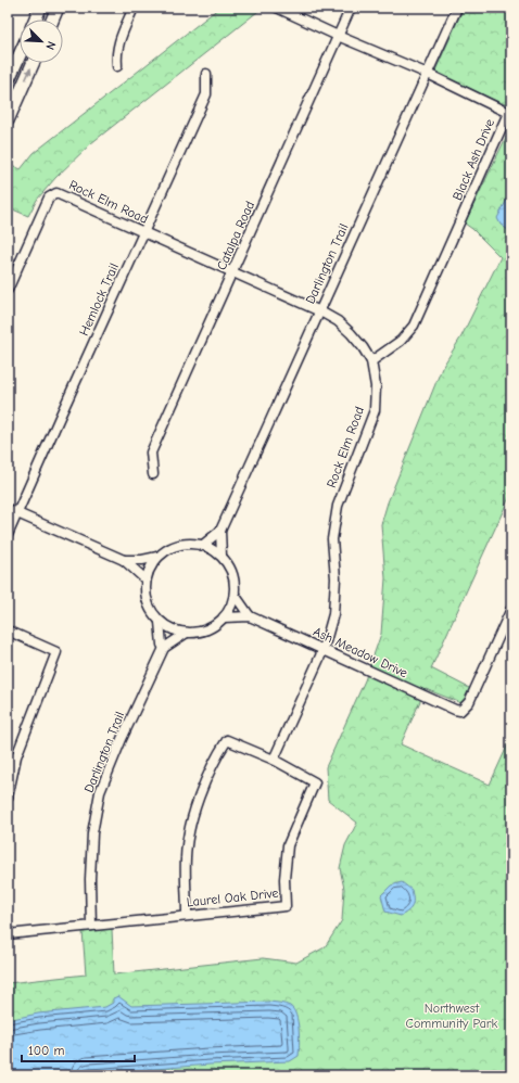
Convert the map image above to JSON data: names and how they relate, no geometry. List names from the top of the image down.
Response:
{
  "streets": {
    "street": [
      "Black Ash Drive",
      "Rock Elm Road",
      "Catalpa Road",
      "Darlington Trail",
      "Hemlock Trail",
      "Ash Meadow Drive",
      "Laurel Oak Drive"
    ]
  },
  "crossings": [
    ["Black Ash Drive", "Rock Elm Road"],
    ["Black Ash Drive", "Catalpa Road"],
    ["Black Ash Drive", "Darlington Trail"],
    ["Rock Elm Road", "Catalpa Road"],
    ["Rock Elm Road", "Darlington Trail"],
    ["Rock Elm Road", "Hemlock Trail"],
    ["Rock Elm Road", "Ash Meadow Drive"],
    ["Rock Elm Road", "Laurel Oak Drive"],
    ["Darlington Trail", "Ash Meadow Drive"],
    ["Darlington Trail", "Laurel Oak Drive"]
  ],
  "parks": ["Northwest Community Park"],
  "scale_bar": "100 m",
  "north": "bottom right"
}
